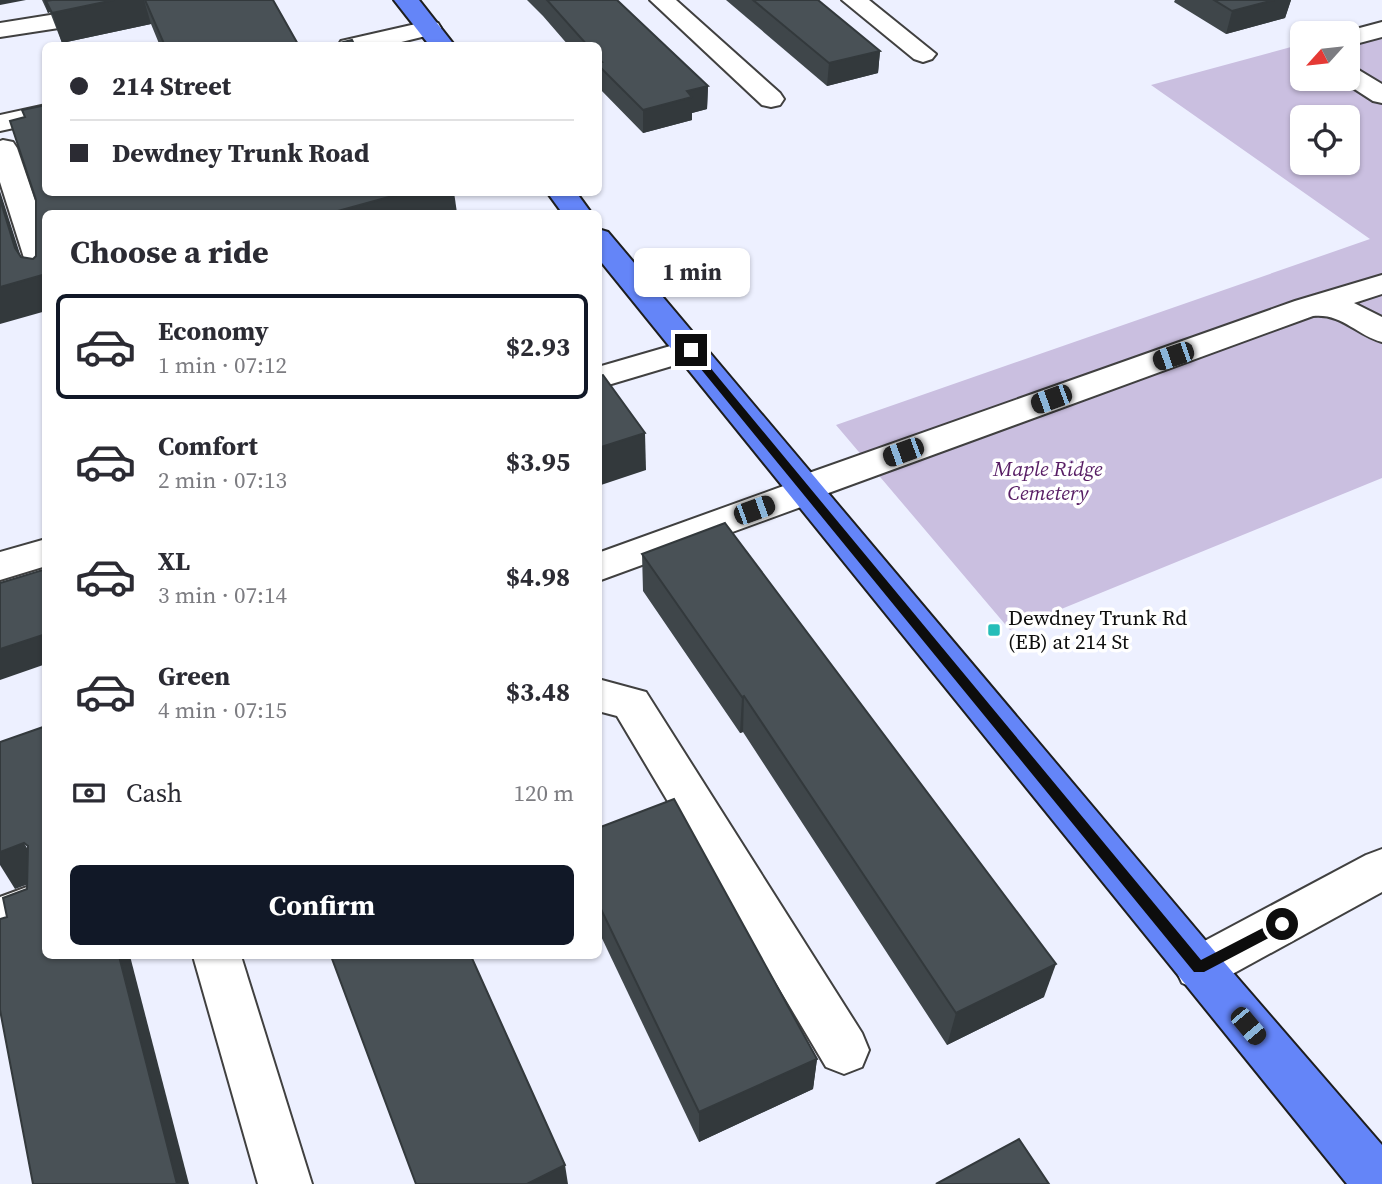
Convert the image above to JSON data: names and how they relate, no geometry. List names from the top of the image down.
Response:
{
  "parks": ["Maple Ridge Cemetery"],
  "places": {
    "transit": ["Dewdney Trunk Rd (EB) at 214 St"]
  },
  "north": "bottom left",
  "page": {
    "banner": ["214 Street", "Dewdney Trunk Road"],
    "heading": "Choose a ride",
    "bubble": "1 min",
    "list": [
      {
        "name": "Economy",
        "note": "1 min · 07:12",
        "value": "$2.93"
      },
      {
        "name": "Comfort",
        "note": "2 min · 07:13",
        "value": "$3.95"
      },
      {
        "name": "XL",
        "note": "3 min · 07:14",
        "value": "$4.98"
      },
      {
        "name": "Green",
        "note": "4 min · 07:15",
        "value": "$3.48"
      }
    ],
    "pay": ["Cash", "120 m"],
    "buttons": "Confirm"
  }
}
